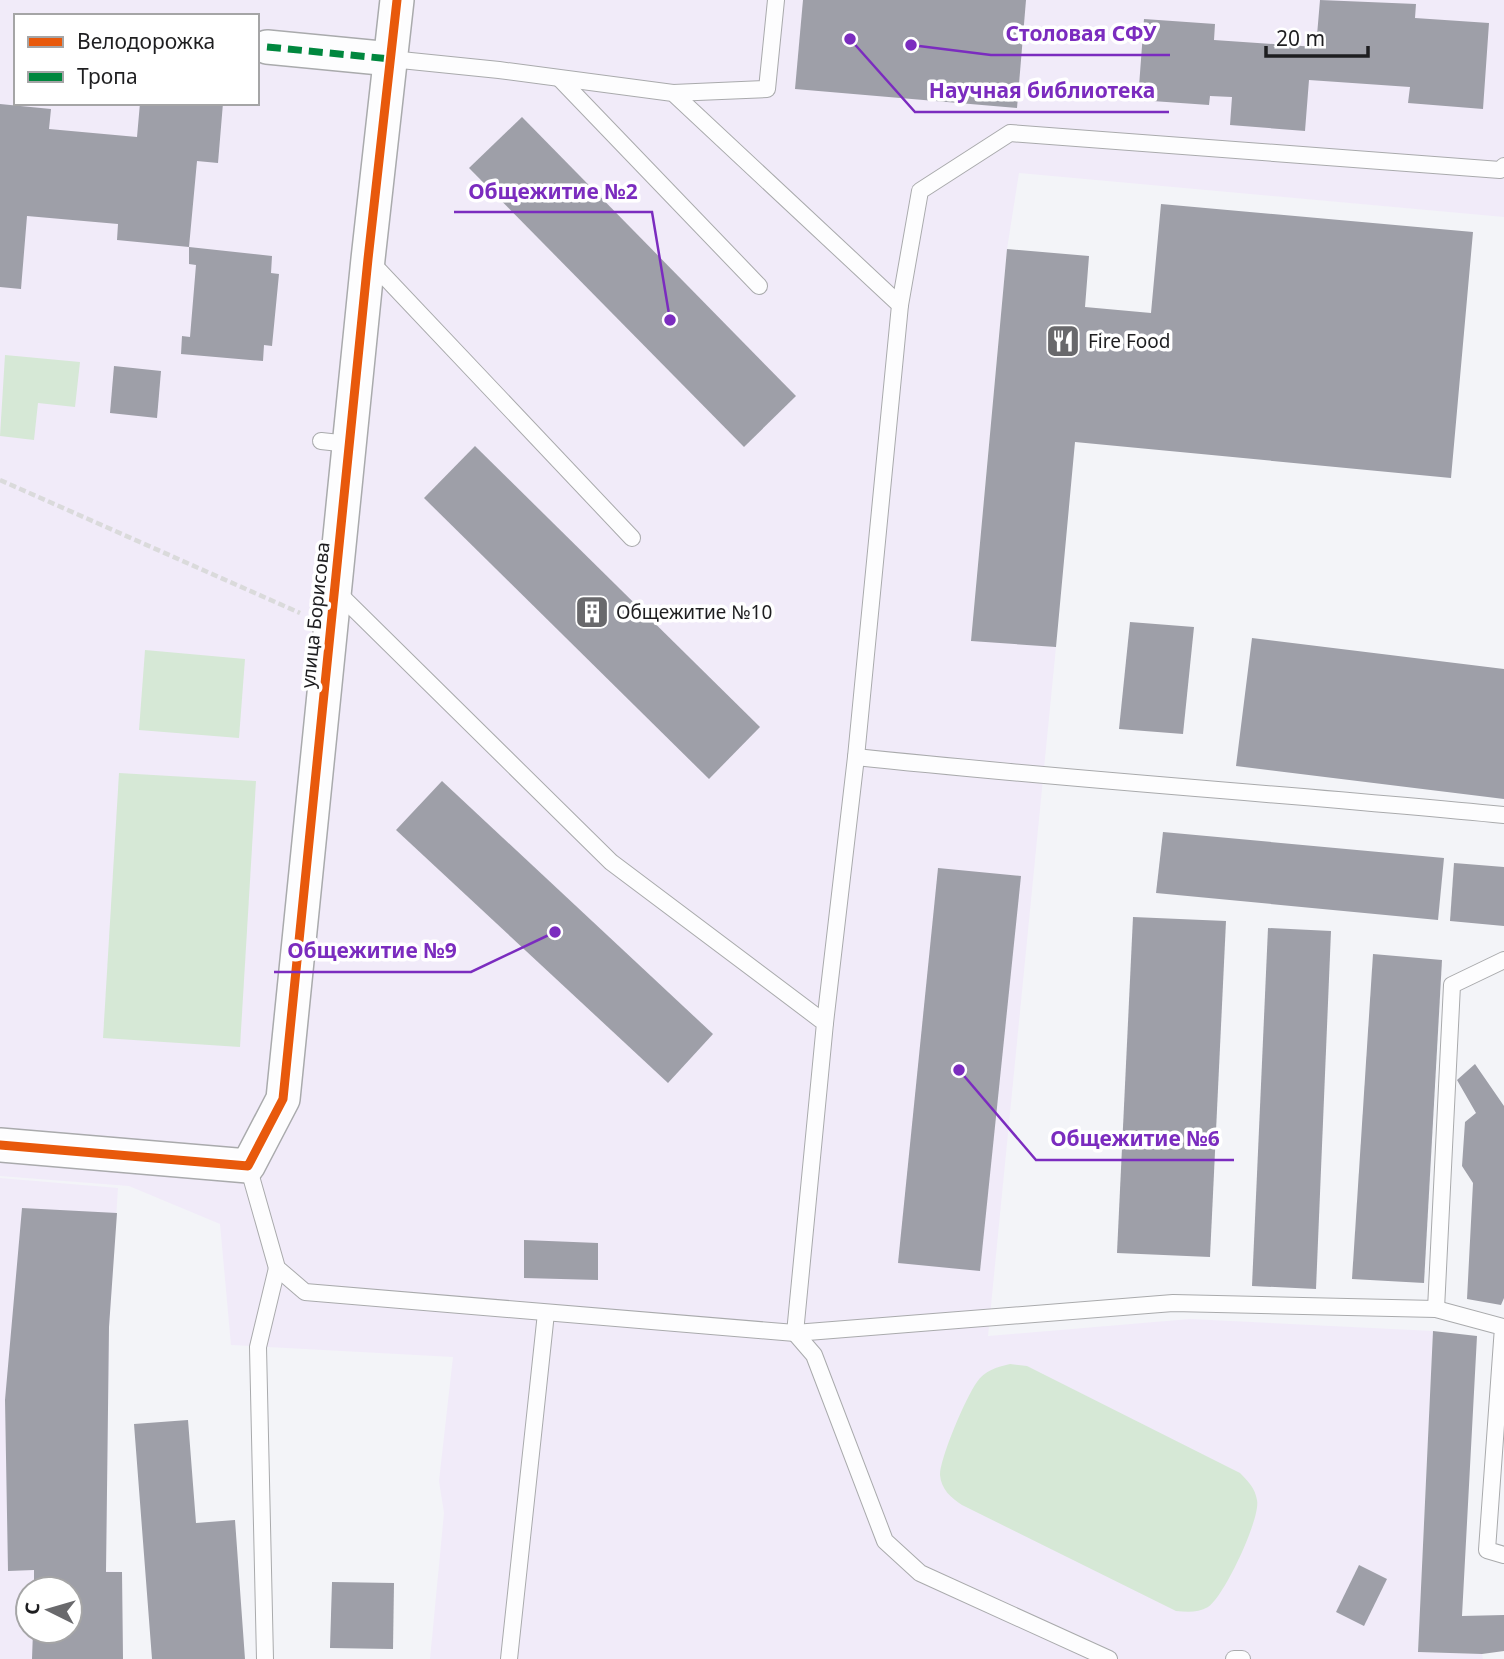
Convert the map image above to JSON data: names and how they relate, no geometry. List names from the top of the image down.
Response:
{
  "streets": {
    "street": ["улица Борисова"]
  },
  "places": {
    "other": [
      "Научная библиотека",
      "Столовая СФУ",
      "Общежитие №2",
      "Общежитие №9",
      "Общежитие №6"
    ],
    "restaurant": ["Fire Food"],
    "building": ["Общежитие №10"]
  },
  "legend": ["Велодорожка", "Тропа"],
  "scale_bar": "20 m",
  "north": "left"
}
